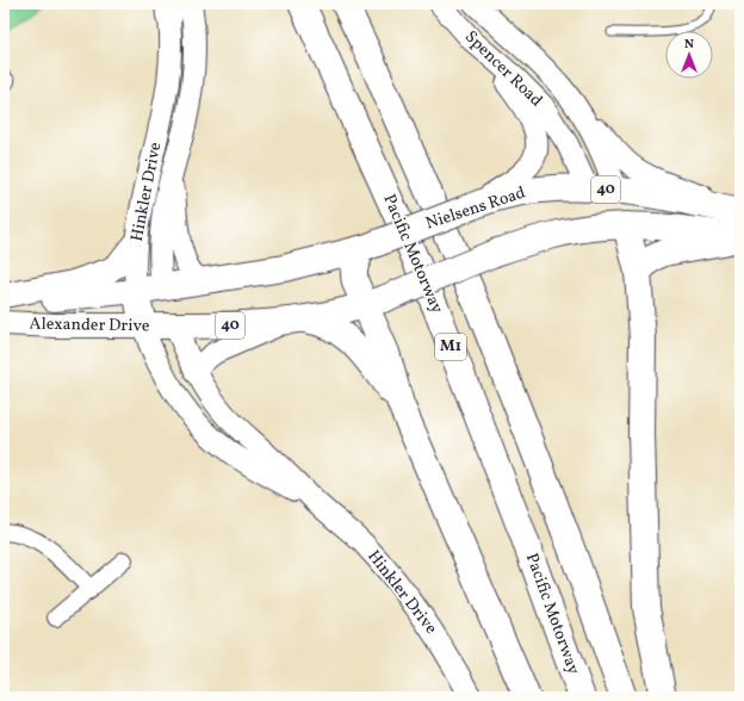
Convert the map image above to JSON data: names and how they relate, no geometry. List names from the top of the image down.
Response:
{
  "streets": {
    "main road": [
      "40",
      "Hinkler Drive",
      "Nielsens Road",
      "Pacific Motorway",
      "Alexander Drive",
      "M1"
    ],
    "street": ["Spencer Road"]
  },
  "crossings": [
    ["Spencer Road", "Nielsens Road"],
    ["40", "Hinkler Drive"],
    ["40", "Nielsens Road"],
    ["40", "Alexander Drive"],
    ["Hinkler Drive", "Nielsens Road"],
    ["Hinkler Drive", "Alexander Drive"]
  ],
  "north": "top"
}
